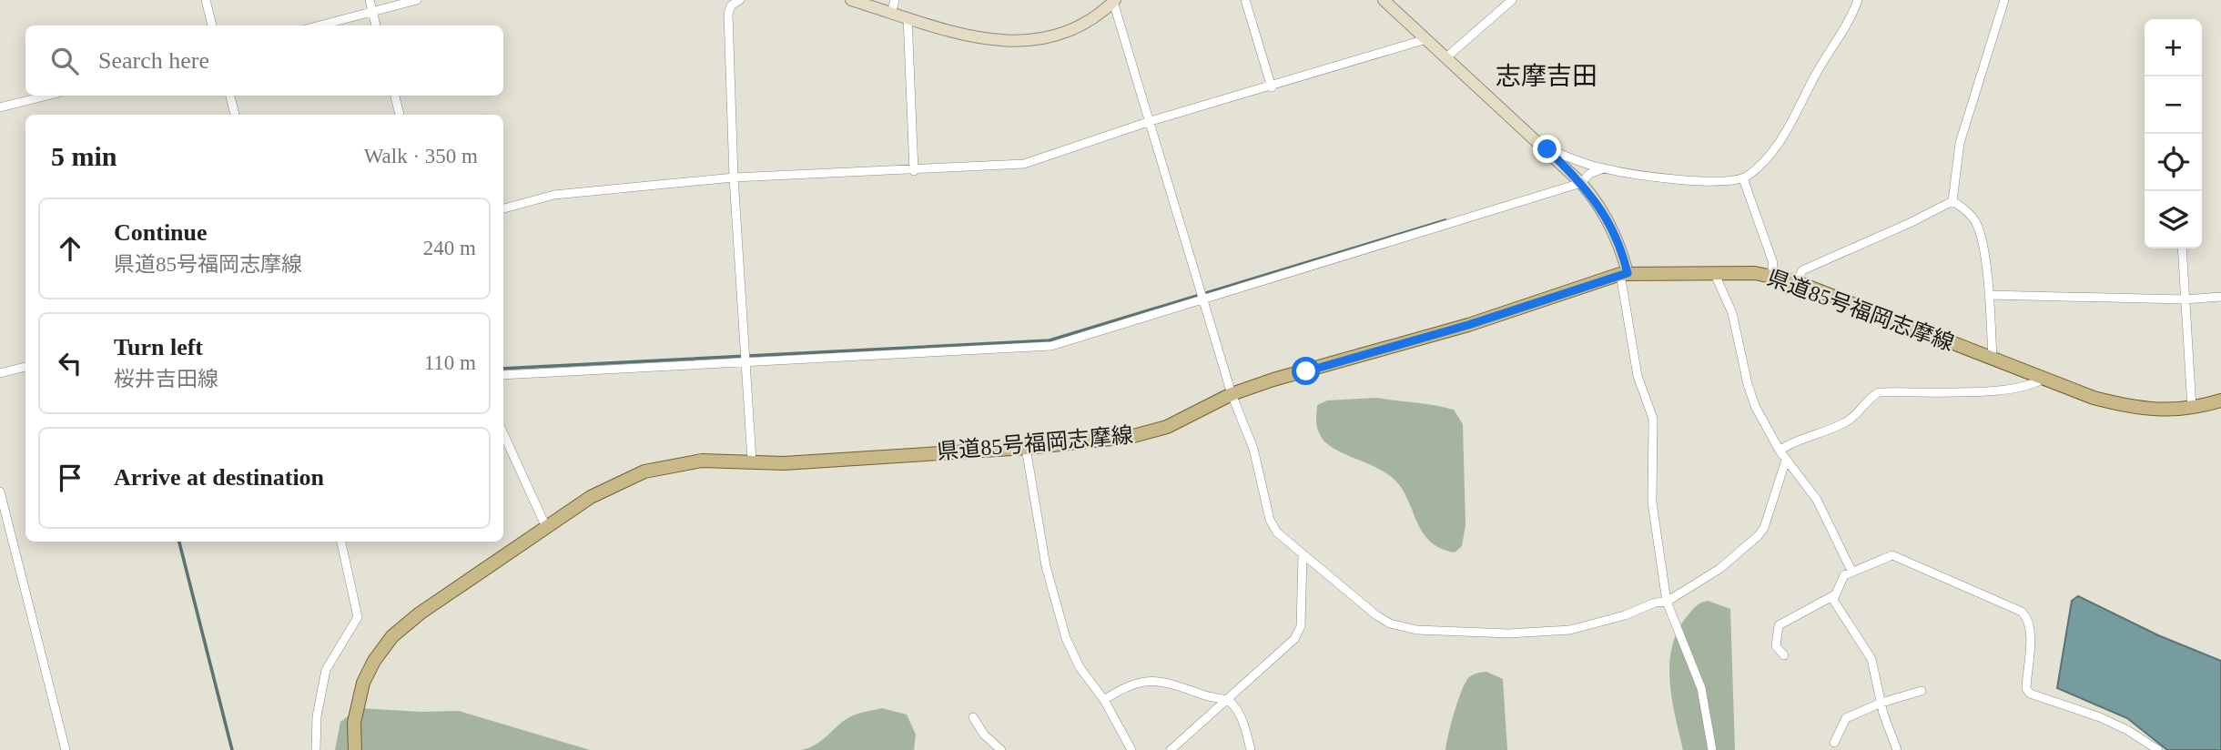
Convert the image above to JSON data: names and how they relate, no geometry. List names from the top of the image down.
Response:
{
  "streets": {
    "main road": ["県道85号福岡志摩線"]
  },
  "districts": ["志摩吉田"],
  "page": {
    "map_buttons": ["+", "−"],
    "search": "Search here",
    "heading": ["5 min", "Walk · 350 m"],
    "list": [
      ["Continue", "県道85号福岡志摩線", "240 m"],
      ["Turn left", "桜井吉田線", "110 m"],
      "Arrive at destination"
    ]
  }
}
